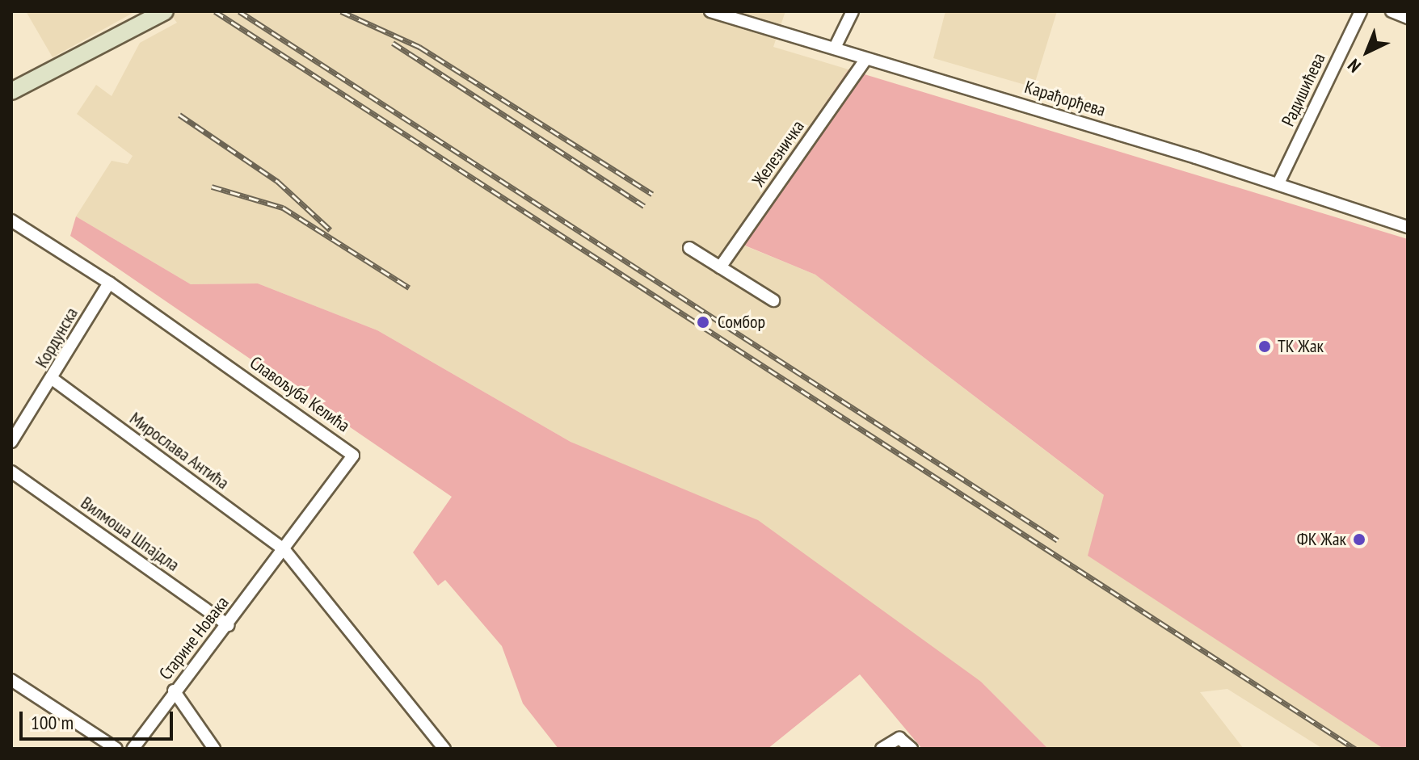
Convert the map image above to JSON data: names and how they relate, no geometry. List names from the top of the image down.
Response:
{
  "streets": {
    "street": [
      "Радишићева",
      "Карађорђева",
      "Железничка",
      "Кордунска",
      "Славољуба Келића",
      "Мирослава Антића",
      "Вилмоша Шпајдла",
      "Старине Новака"
    ]
  },
  "crossings": [
    ["Радишићева", "Карађорђева"],
    ["Карађорђева", "Железничка"],
    ["Кордунска", "Славољуба Келића"],
    ["Кордунска", "Мирослава Антића"],
    ["Славољуба Келића", "Мирослава Антића"],
    ["Славољуба Келића", "Старине Новака"],
    ["Мирослава Антића", "Старине Новака"],
    ["Вилмоша Шпајдла", "Старине Новака"]
  ],
  "places": ["Сомбор", "ТК Жак", "ФК Жак"],
  "scale_bar": "100 m",
  "north": "bottom left"
}
